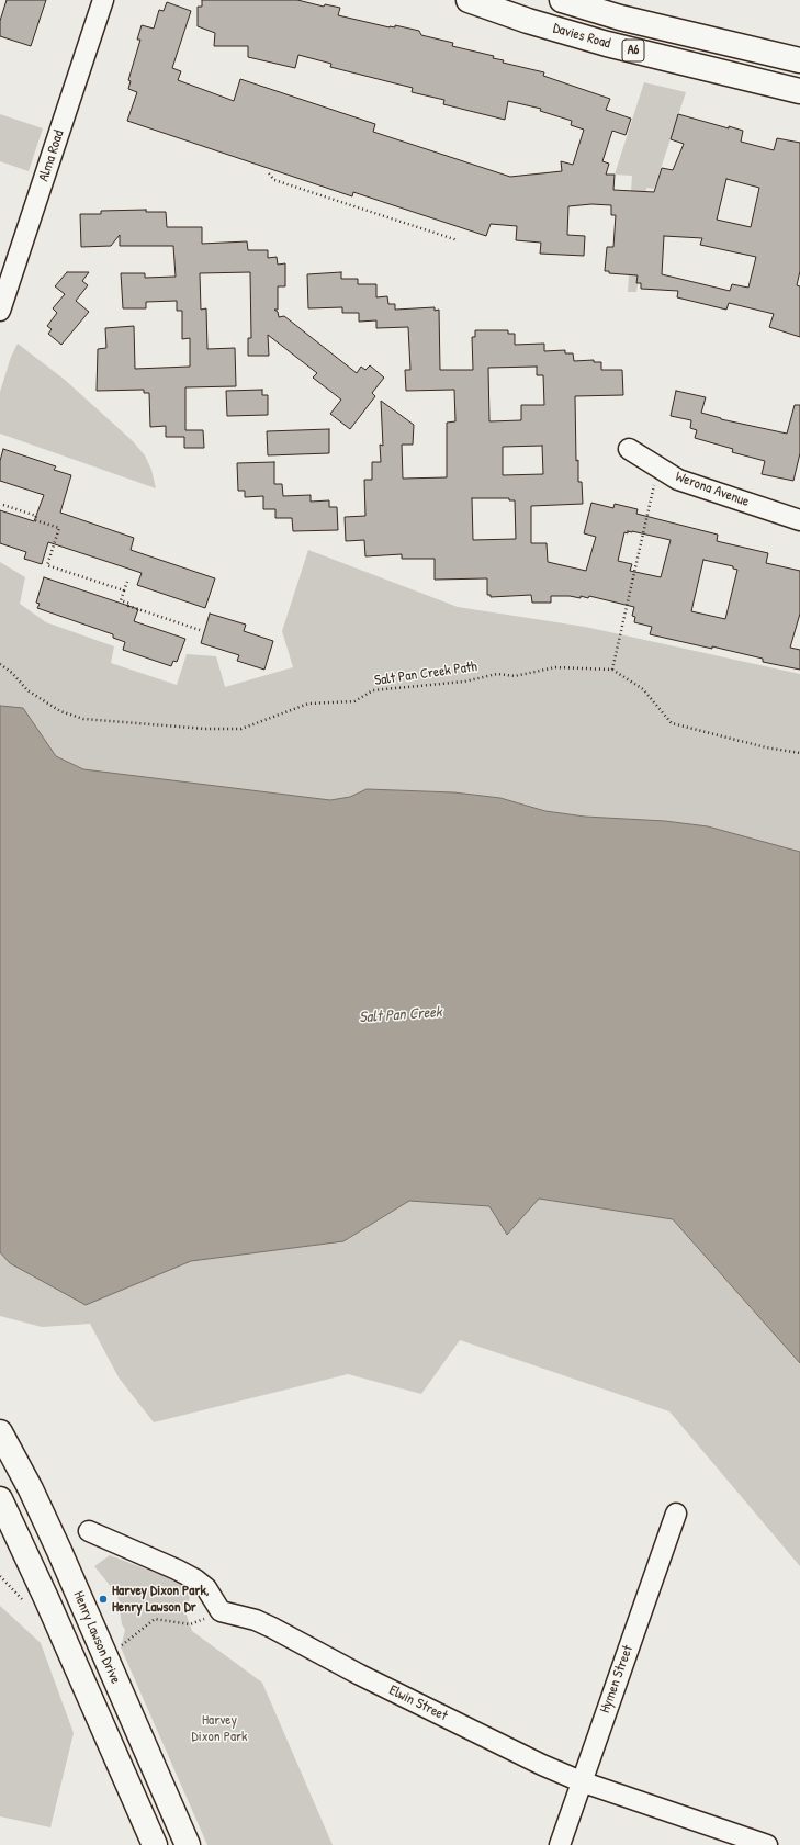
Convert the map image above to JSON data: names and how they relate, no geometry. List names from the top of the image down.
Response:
{
  "streets": {
    "main road": ["Davies Road", "A6", "Henry Lawson Drive"],
    "street": [
      "Alma Road",
      "Werona Avenue",
      "Hymen Street",
      "Elwin Street"
    ],
    "path": ["Salt Pan Creek Path"]
  },
  "crossings": [
    ["Hymen Street", "Elwin Street"]
  ],
  "water": ["Salt Pan Creek"],
  "parks": ["Harvey Dixon Park"],
  "places": ["Harvey Dixon Park, Henry Lawson Dr"]
}
